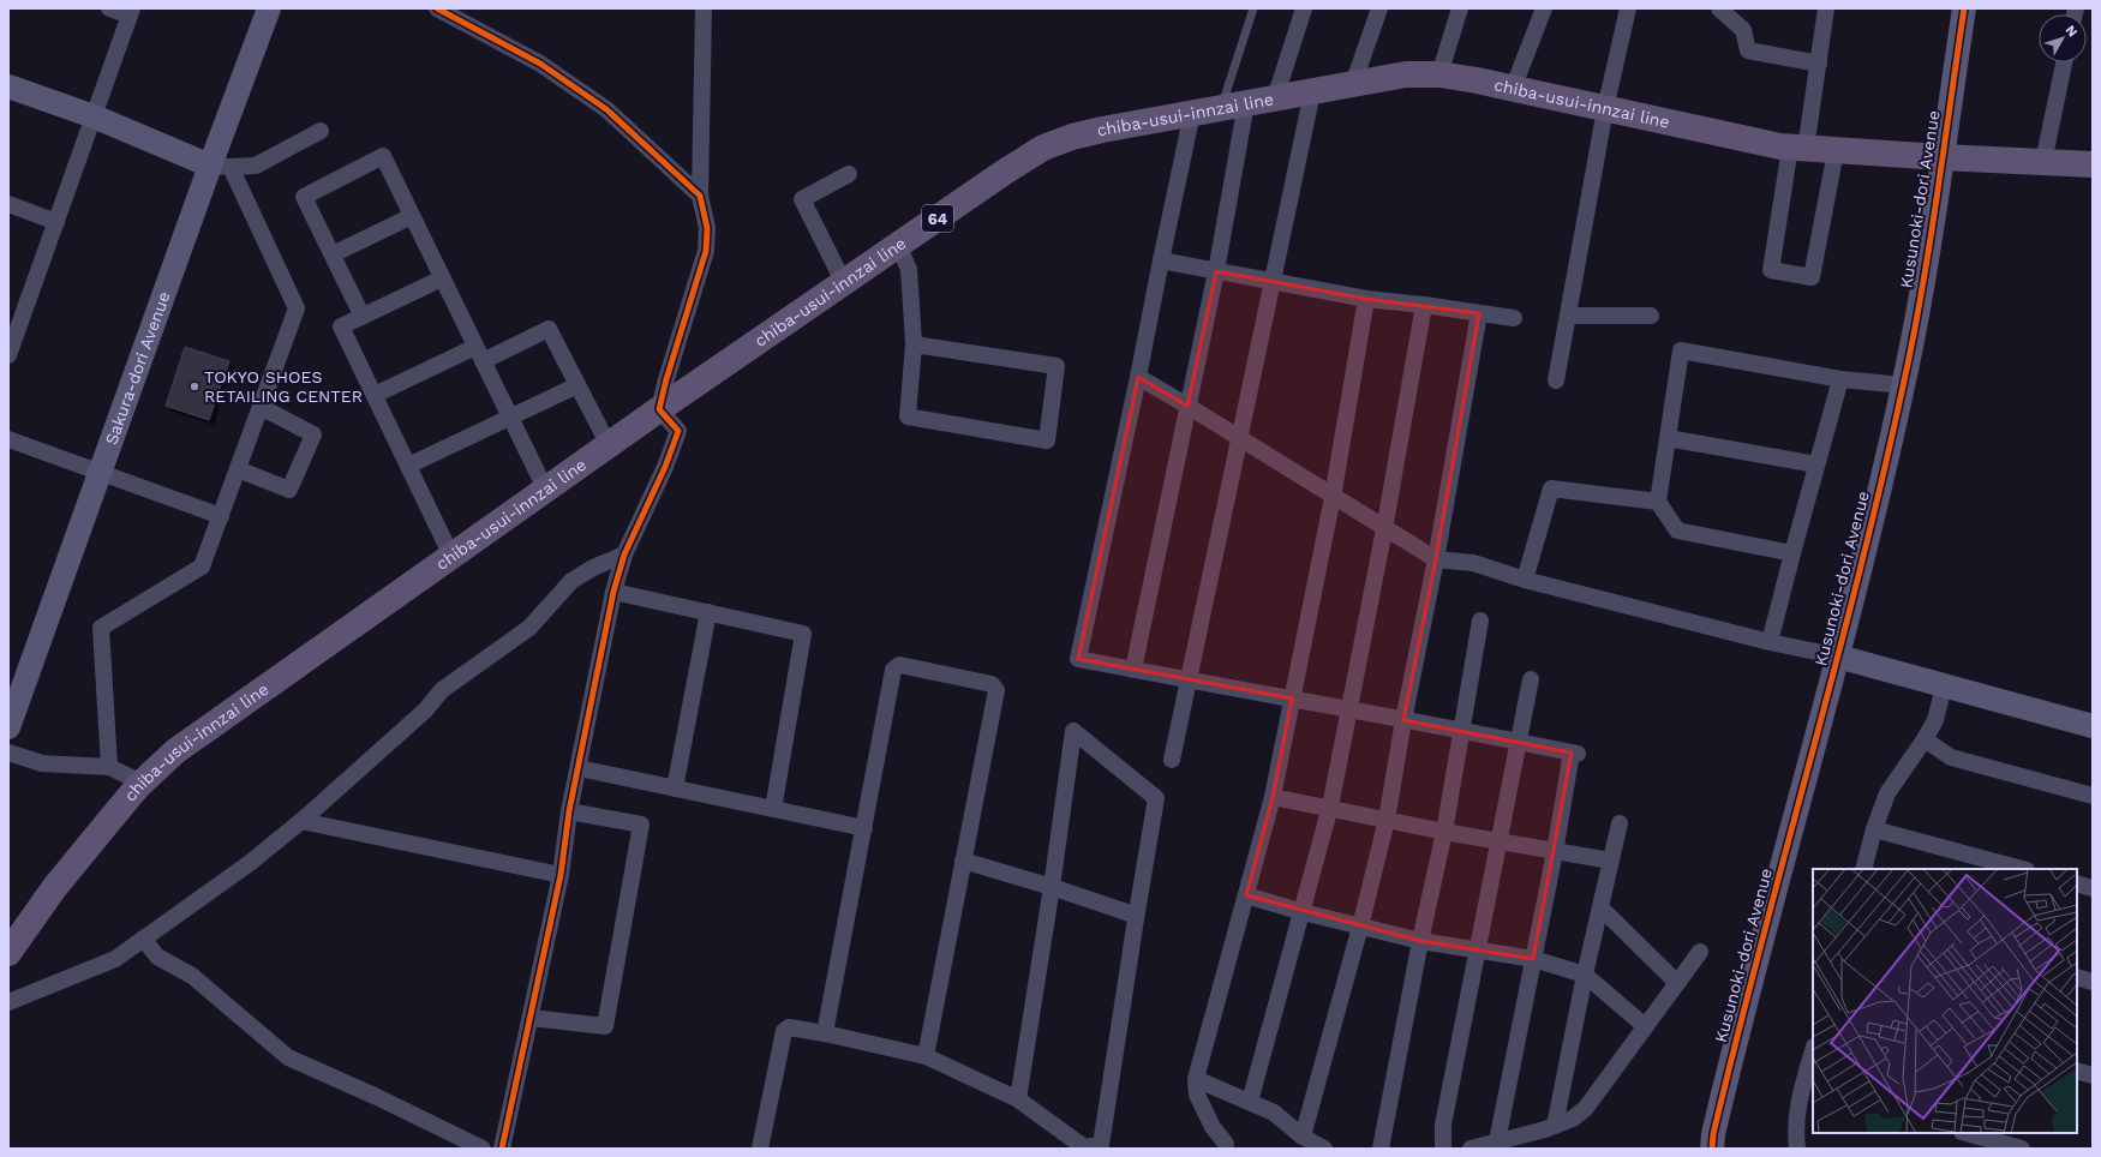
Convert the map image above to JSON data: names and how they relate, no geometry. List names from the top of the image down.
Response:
{
  "streets": {
    "main road": ["chiba-usui-innzai line", "64"],
    "street": ["Kusunoki-dori Avenue", "Sakura-dori Avenue"]
  },
  "crossings": [
    ["chiba-usui-innzai line", "Kusunoki-dori Avenue"]
  ],
  "places": ["TOKYO SHOES RETAILING CENTER"],
  "north": "top right"
}
